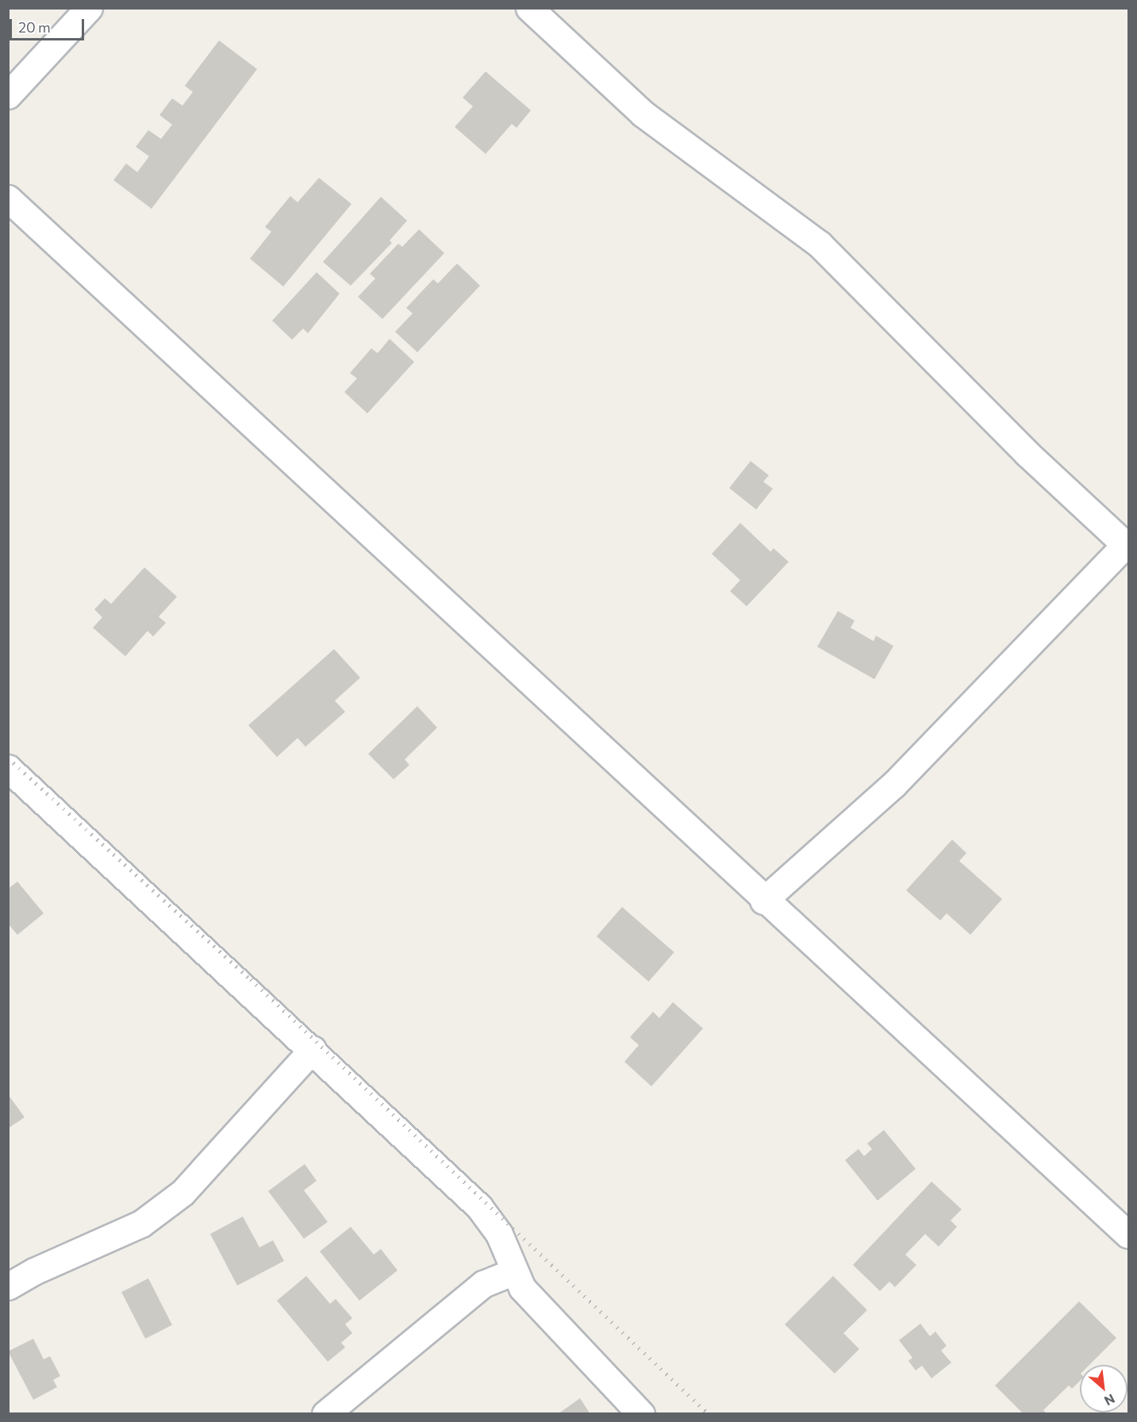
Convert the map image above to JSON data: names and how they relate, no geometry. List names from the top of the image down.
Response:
{
  "scale_bar": "20 m",
  "north": "bottom right"
}
